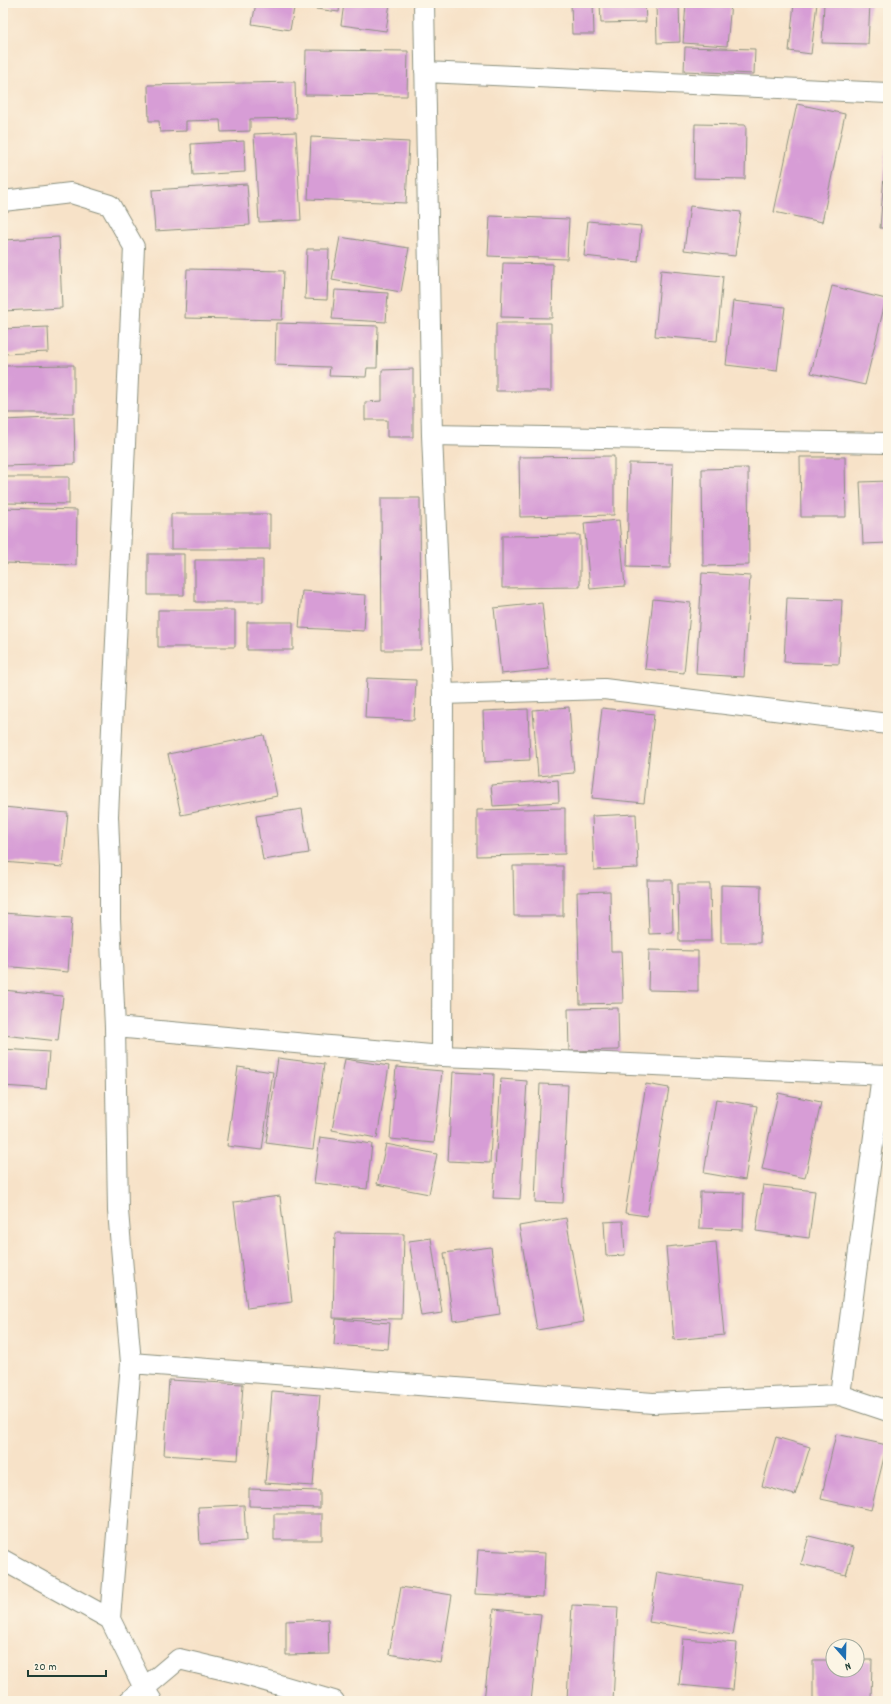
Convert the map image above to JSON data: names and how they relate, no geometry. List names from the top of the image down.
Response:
{
  "scale_bar": "20 m",
  "north": "bottom"
}
